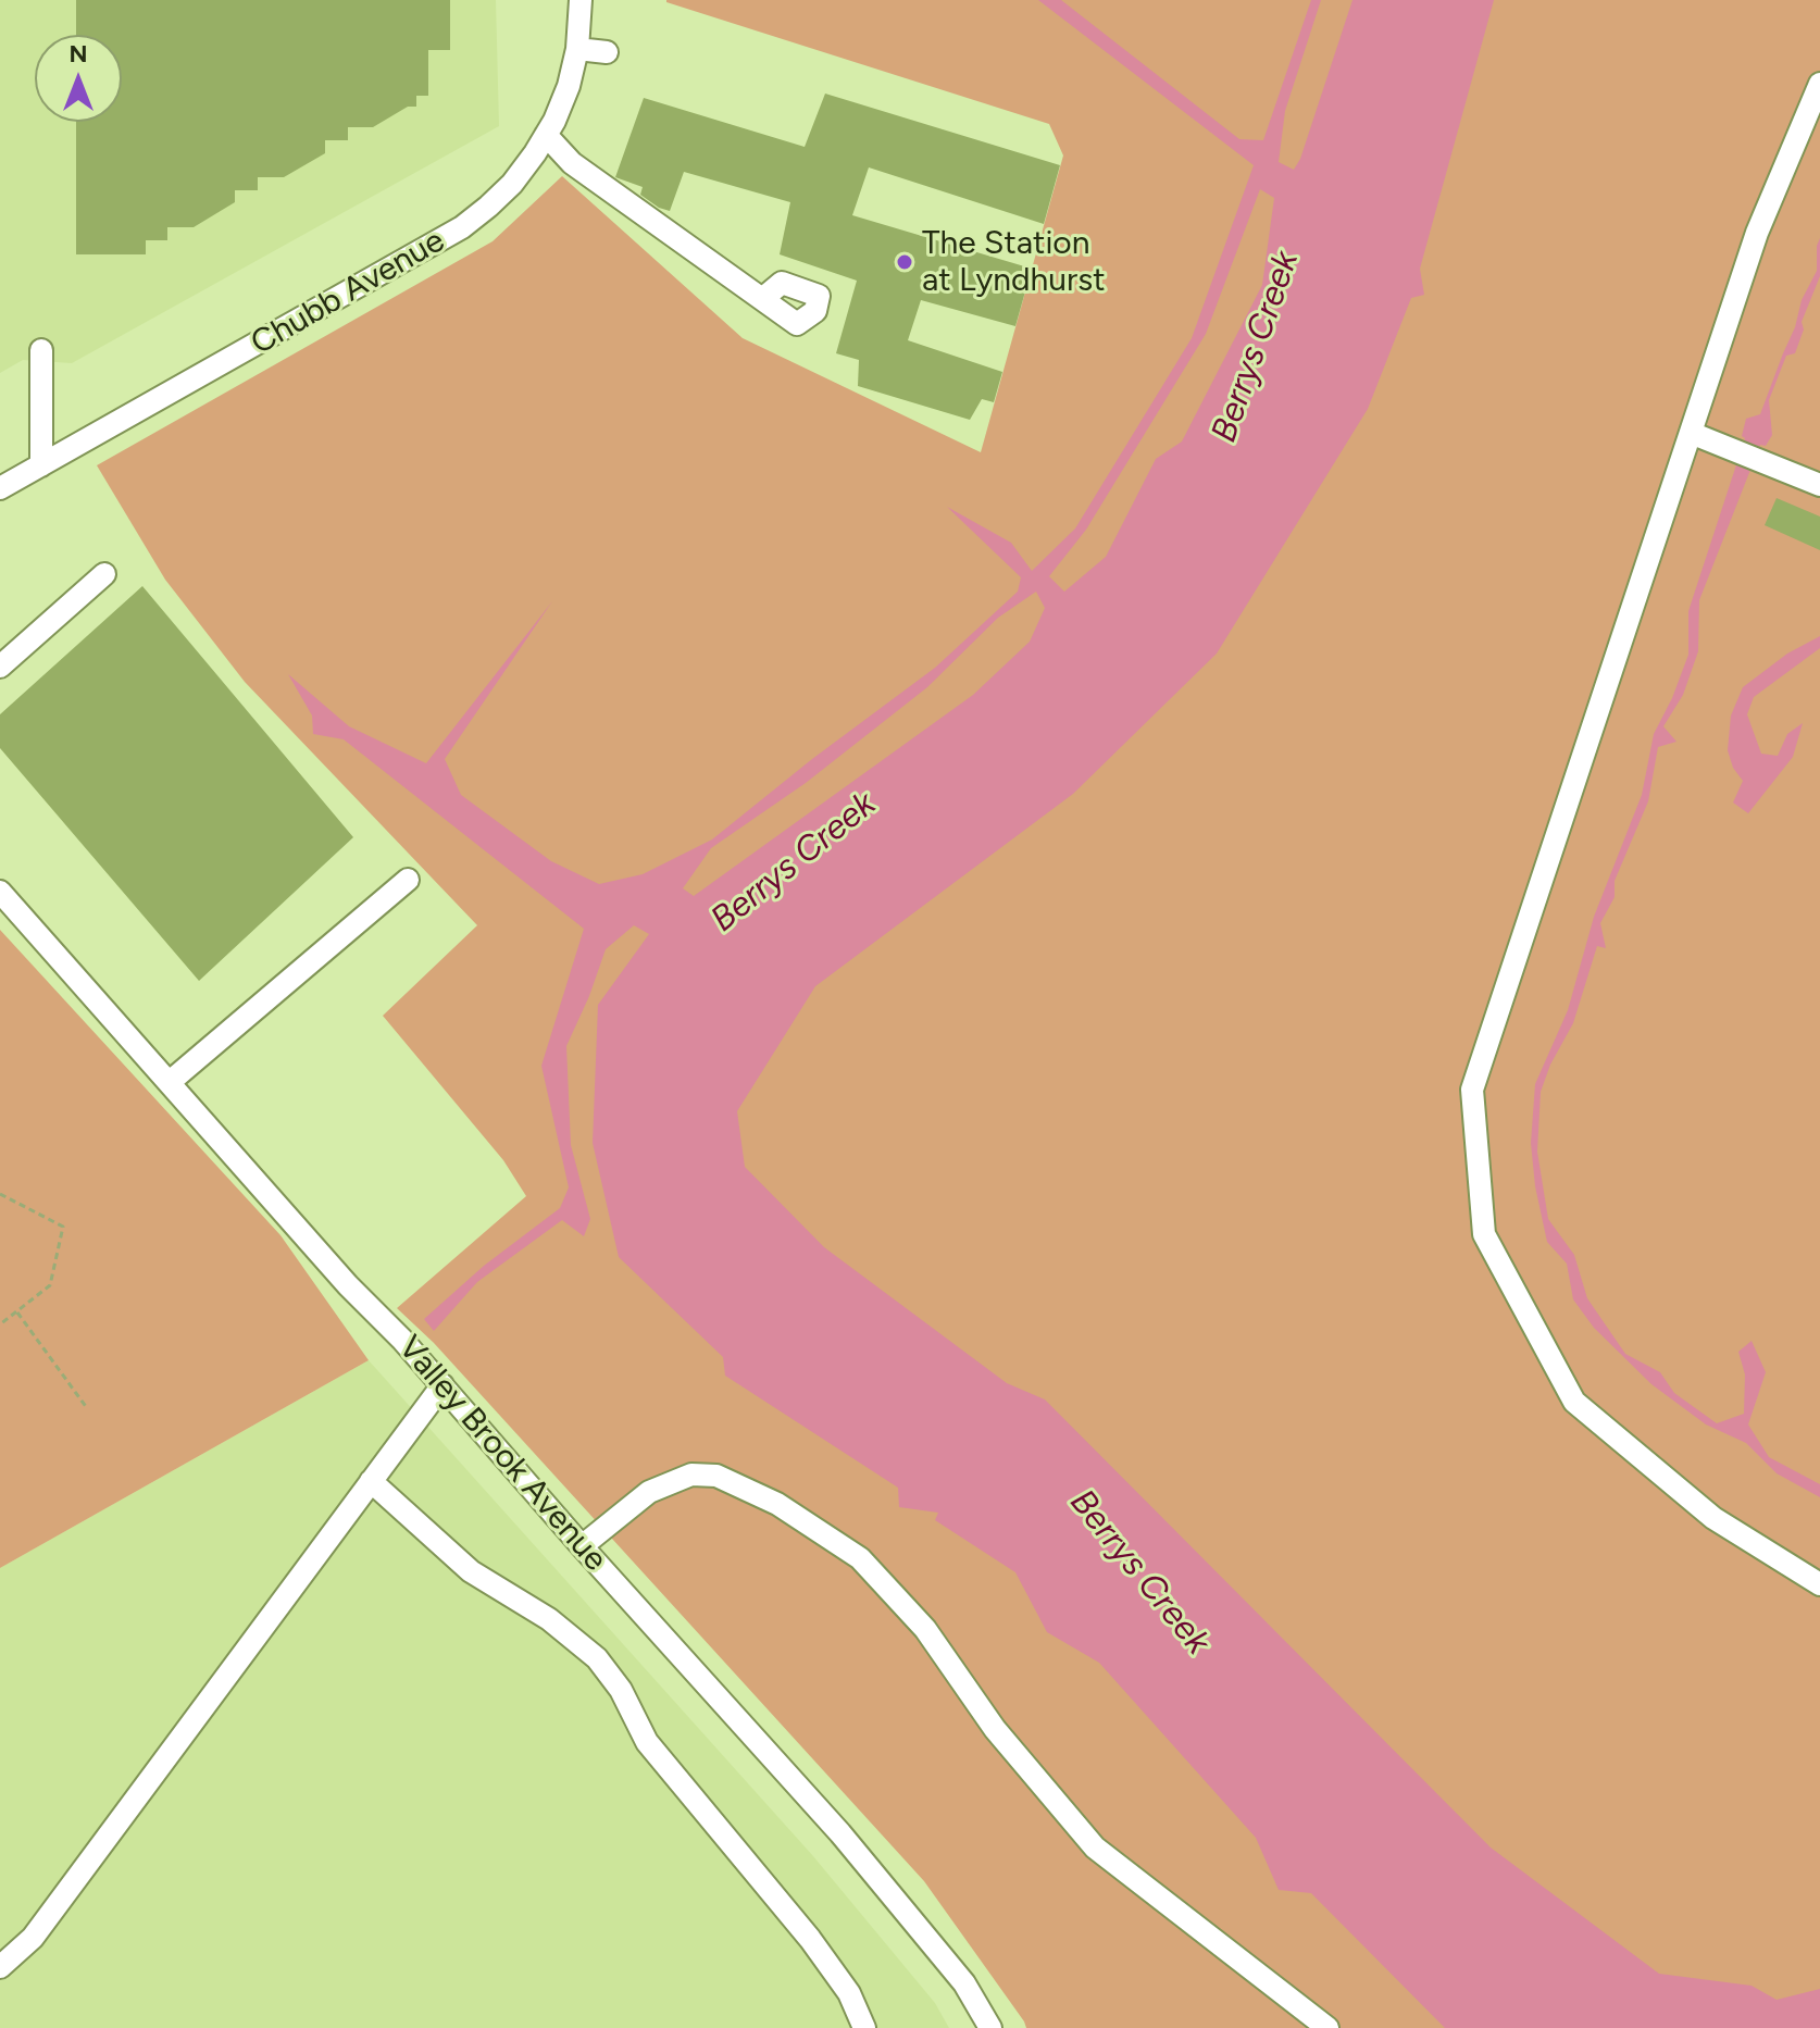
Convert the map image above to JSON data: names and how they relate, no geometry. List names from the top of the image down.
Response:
{
  "streets": {
    "street": ["Chubb Avenue", "Valley Brook Avenue"]
  },
  "water": ["Berrys Creek"],
  "places": ["The Station at Lyndhurst"],
  "north": "top"
}
